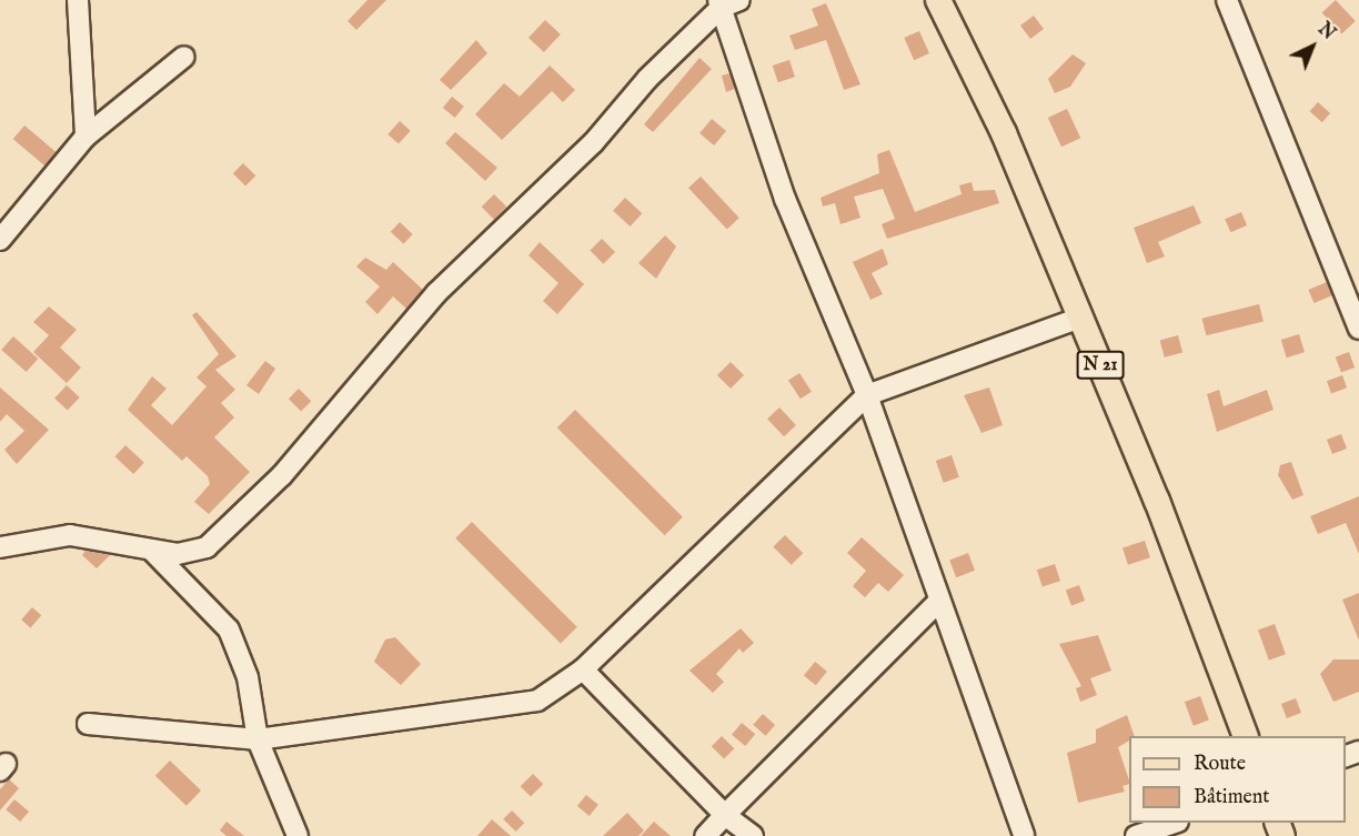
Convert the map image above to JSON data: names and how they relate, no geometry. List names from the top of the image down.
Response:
{
  "streets": {
    "main road": ["N 21"]
  },
  "legend": ["Route", "Bâtiment"],
  "north": "top right"
}
